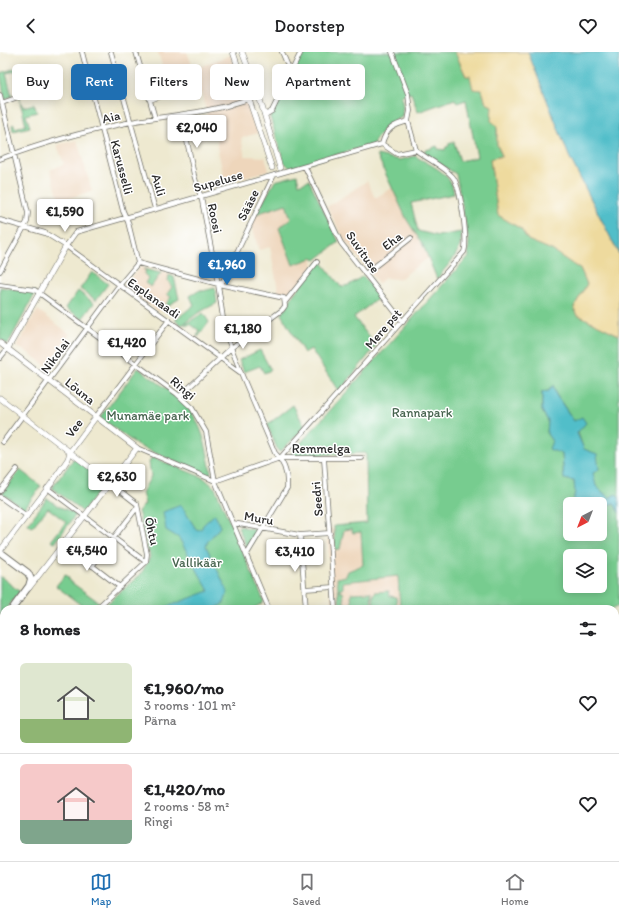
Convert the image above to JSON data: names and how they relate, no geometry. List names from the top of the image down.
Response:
{
  "streets": {
    "street": [
      "Aia",
      "Karusselli",
      "Supeluse",
      "Auli",
      "Sääse",
      "Roosi",
      "Eha",
      "Suvituse",
      "Esplanaadi",
      "Mere pst",
      "Nikolai",
      "Ringi",
      "Lõuna",
      "Vee",
      "Remmelga",
      "Seedri",
      "Muru",
      "Õhtu"
    ]
  },
  "crossings": [
    ["Aia", "Karusselli"],
    ["Aia", "Auli"],
    ["Aia", "Roosi"],
    ["Karusselli", "Supeluse"],
    ["Supeluse", "Auli"],
    ["Supeluse", "Sääse"],
    ["Supeluse", "Roosi"],
    ["Supeluse", "Suvituse"],
    ["Supeluse", "Esplanaadi"],
    ["Sääse", "Roosi"],
    ["Roosi", "Esplanaadi"],
    ["Eha", "Suvituse"],
    ["Suvituse", "Mere pst"],
    ["Esplanaadi", "Mere pst"],
    ["Esplanaadi", "Nikolai"],
    ["Esplanaadi", "Ringi"],
    ["Esplanaadi", "Vee"],
    ["Esplanaadi", "Remmelga"],
    ["Esplanaadi", "Muru"],
    ["Mere pst", "Ringi"],
    ["Mere pst", "Lõuna"],
    ["Mere pst", "Remmelga"],
    ["Nikolai", "Ringi"],
    ["Nikolai", "Lõuna"],
    ["Ringi", "Lõuna"],
    ["Ringi", "Vee"],
    ["Ringi", "Muru"],
    ["Lõuna", "Vee"],
    ["Remmelga", "Seedri"],
    ["Seedri", "Muru"]
  ],
  "parks": ["Rannapark", "Munamäe park", "Vallikäär"],
  "north": "bottom left",
  "page": {
    "header": "Doorstep",
    "chip": [
      "Buy",
      "Rent",
      "Filters",
      "New",
      "Apartment"
    ],
    "price": [
      "€2,040",
      "€1,590",
      "€1,960",
      "€1,180",
      "€1,420",
      "€2,630",
      "€4,540",
      "€3,410"
    ],
    "heading": "8 homes",
    "list": [
      {
        "name": "€1,960/mo",
        "note": "3 rooms · 101 m² · Pärna"
      },
      {
        "name": "€1,420/mo",
        "note": "2 rooms · 58 m² · Ringi"
      }
    ],
    "tabs": ["Map", "Saved", "Home"]
  }
}
